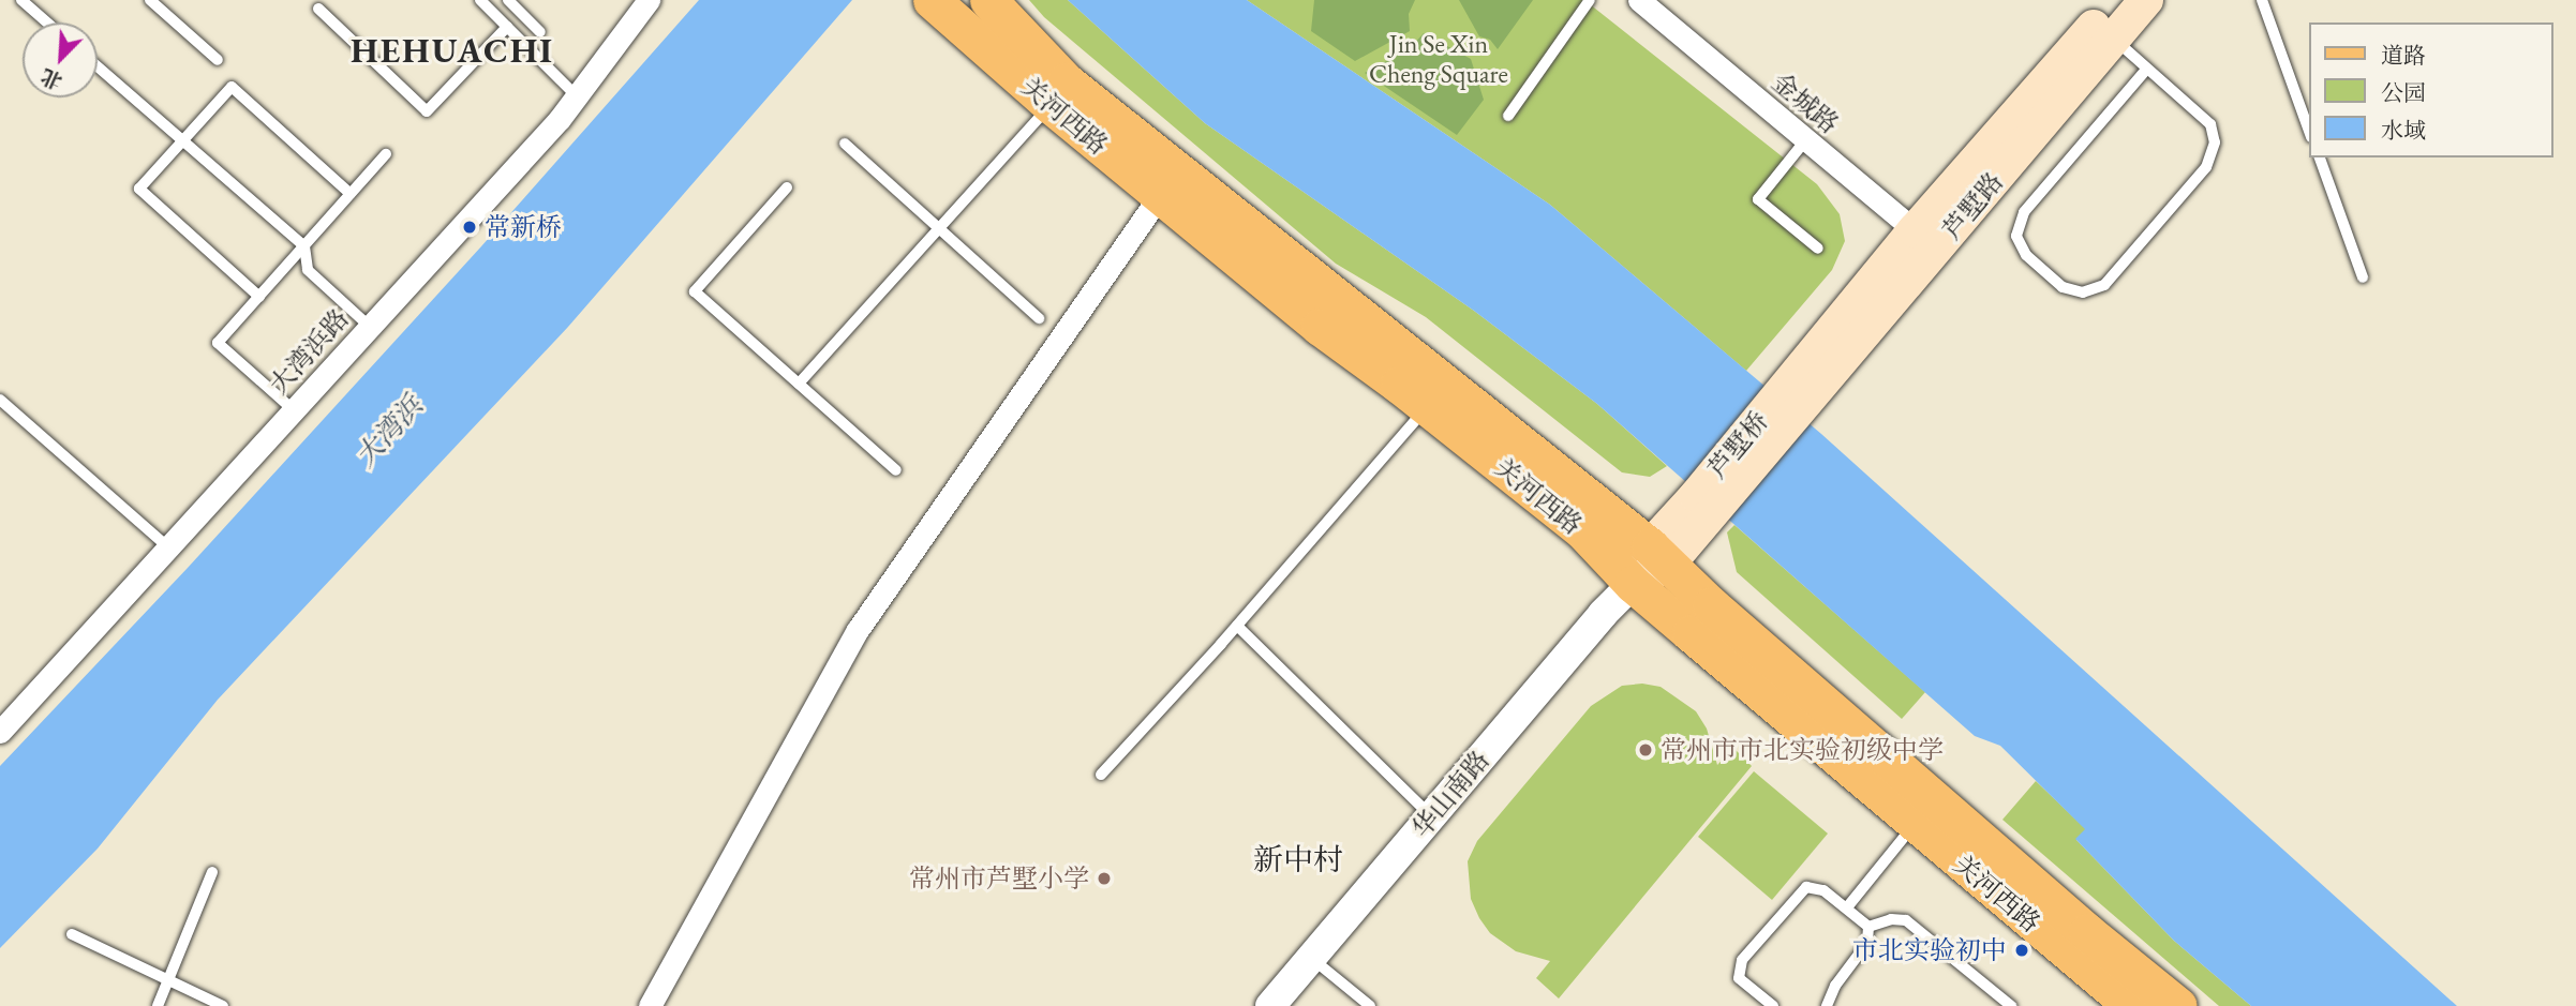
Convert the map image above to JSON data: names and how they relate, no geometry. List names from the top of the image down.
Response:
{
  "streets": {
    "main road": ["关河西路", "芦墅路", "芦墅桥"],
    "street": ["金城路", "大湾浜路", "华山南路"]
  },
  "crossings": [
    ["金城路", "芦墅路"],
    ["关河西路", "芦墅桥"],
    ["关河西路", "华山南路"],
    ["芦墅路", "芦墅桥"]
  ],
  "districts": ["HEHUACHI", "新中村"],
  "water": ["大湾浜"],
  "parks": ["Jin Se Xin Cheng Square"],
  "places": [
    "常新桥",
    "常州市市北实验初级中学",
    "常州市芦墅小学",
    "市北实验初中"
  ],
  "legend": ["道路", "公园", "水域"],
  "north": "bottom left"
}
